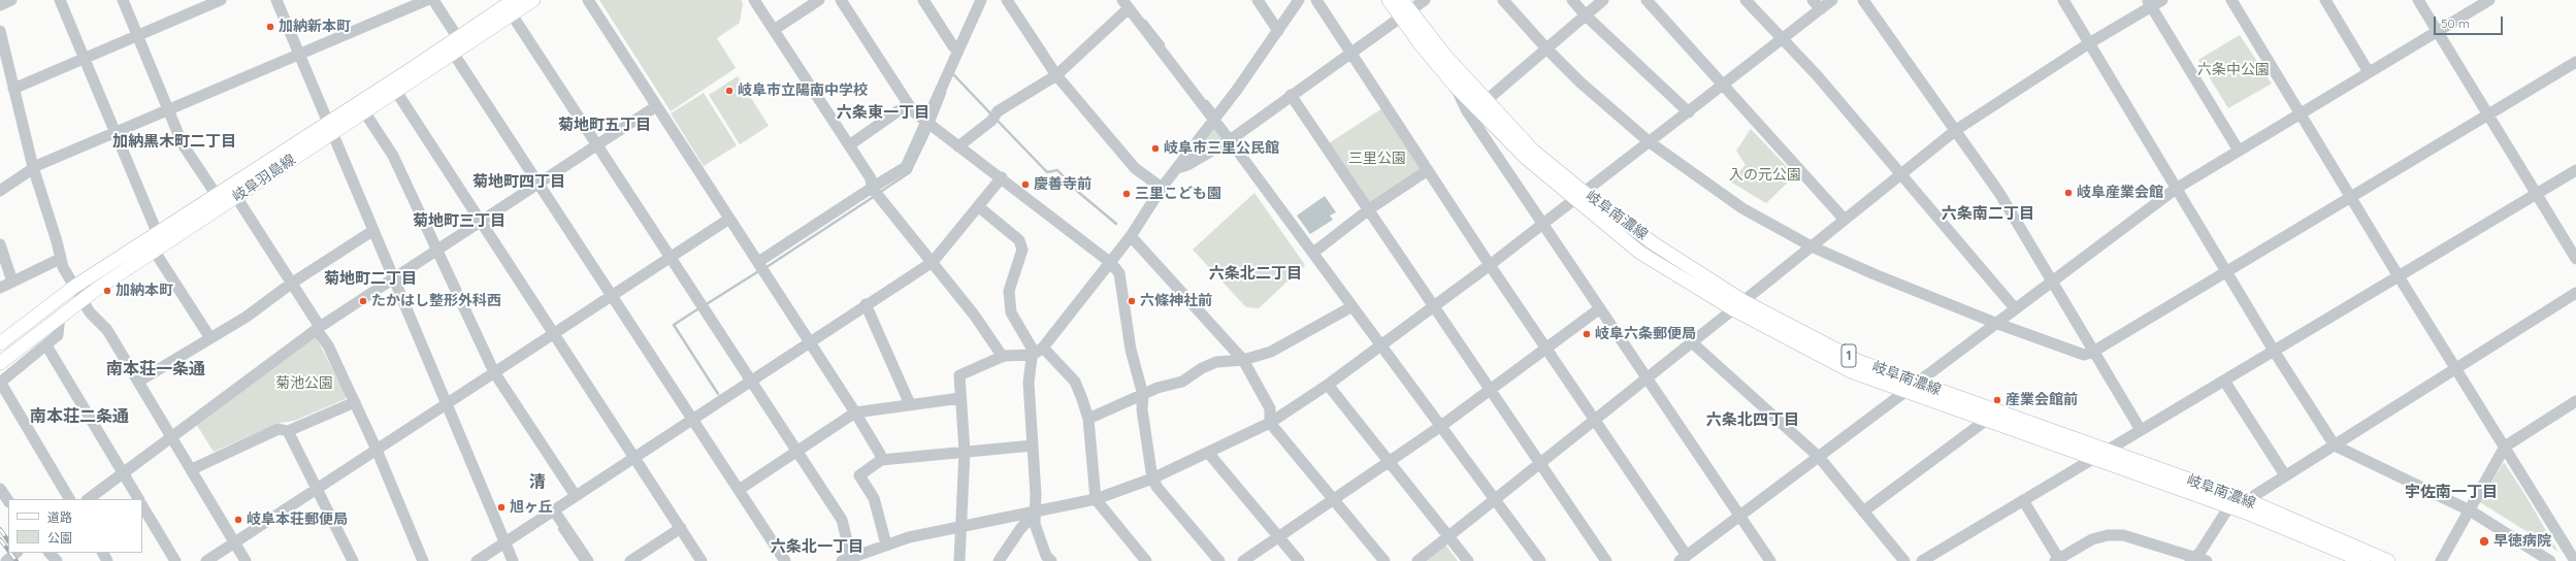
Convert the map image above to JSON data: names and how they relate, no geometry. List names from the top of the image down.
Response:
{
  "streets": {
    "main road": ["岐阜羽島線", "岐阜南濃線", "1"]
  },
  "districts": [
    "六条東一丁目",
    "菊地町五丁目",
    "加納黒木町二丁目",
    "菊地町四丁目",
    "六条南二丁目",
    "菊地町三丁目",
    "六条北二丁目",
    "菊地町二丁目",
    "南本荘一条通",
    "南本荘二条通",
    "六条北四丁目",
    "清",
    "宇佐南一丁目",
    "六条北一丁目"
  ],
  "parks": [
    "六条中公園",
    "三里公園",
    "入の元公園",
    "菊池公園"
  ],
  "places": [
    "加納新本町",
    "岐阜市立陽南中学校",
    "岐阜市三里公民館",
    "慶善寺前",
    "岐阜産業会館",
    "三里こども園",
    "加納本町",
    "たかはし整形外科西",
    "六條神社前",
    "岐阜六条郵便局",
    "産業会館前",
    "旭ヶ丘",
    "岐阜本荘郵便局",
    "早徳病院"
  ],
  "legend": ["道路", "公園"],
  "scale_bar": "50 m"
}
